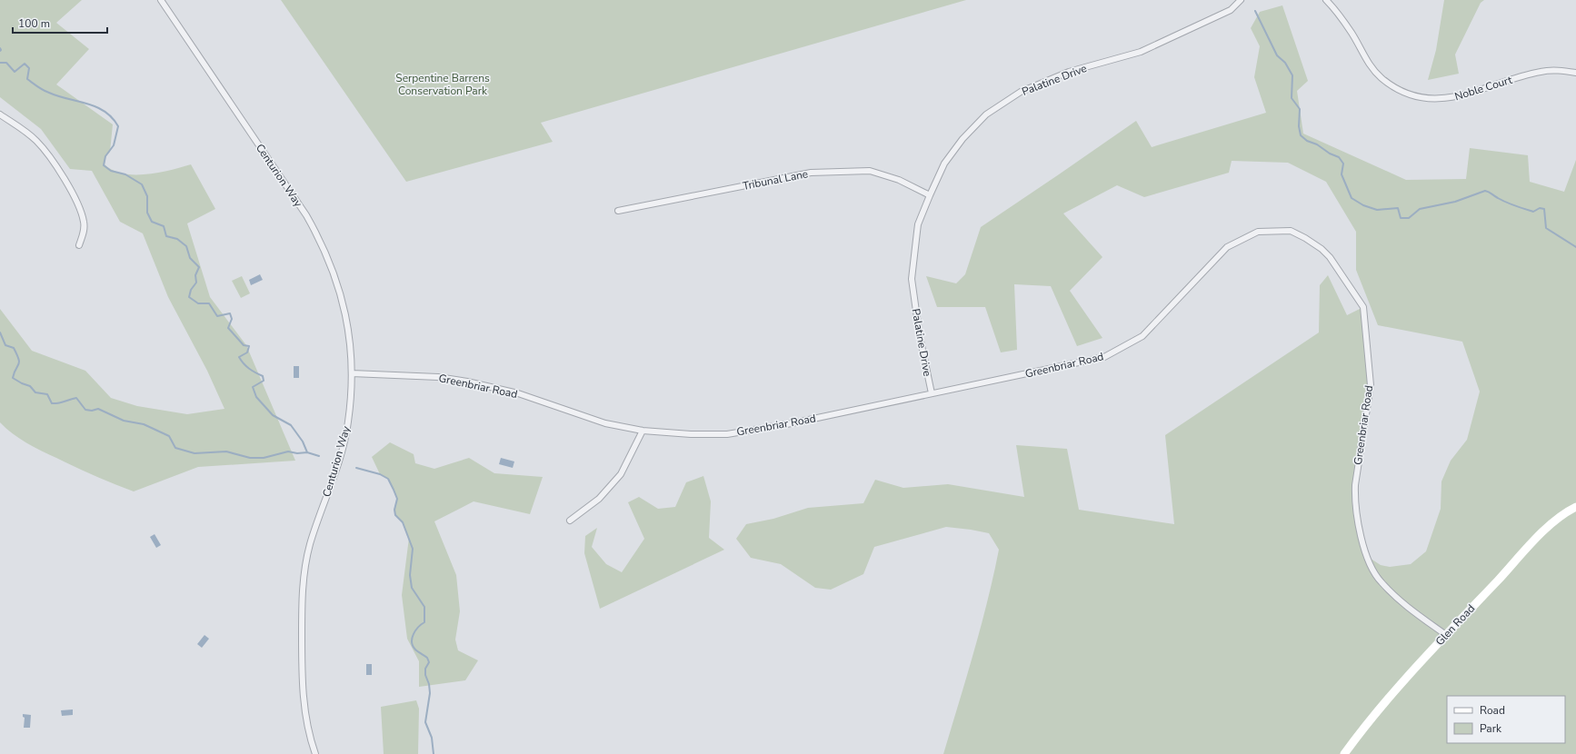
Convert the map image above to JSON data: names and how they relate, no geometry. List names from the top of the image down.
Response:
{
  "streets": {
    "main road": ["Glen Road"],
    "street": [
      "Palatine Drive",
      "Noble Court",
      "Centurion Way",
      "Tribunal Lane",
      "Greenbriar Road"
    ]
  },
  "crossings": [
    ["Palatine Drive", "Tribunal Lane"],
    ["Palatine Drive", "Greenbriar Road"],
    ["Centurion Way", "Greenbriar Road"],
    ["Greenbriar Road", "Glen Road"]
  ],
  "parks": ["Serpentine Barrens Conservation Park"],
  "legend": ["Road", "Park"],
  "scale_bar": "100 m"
}
